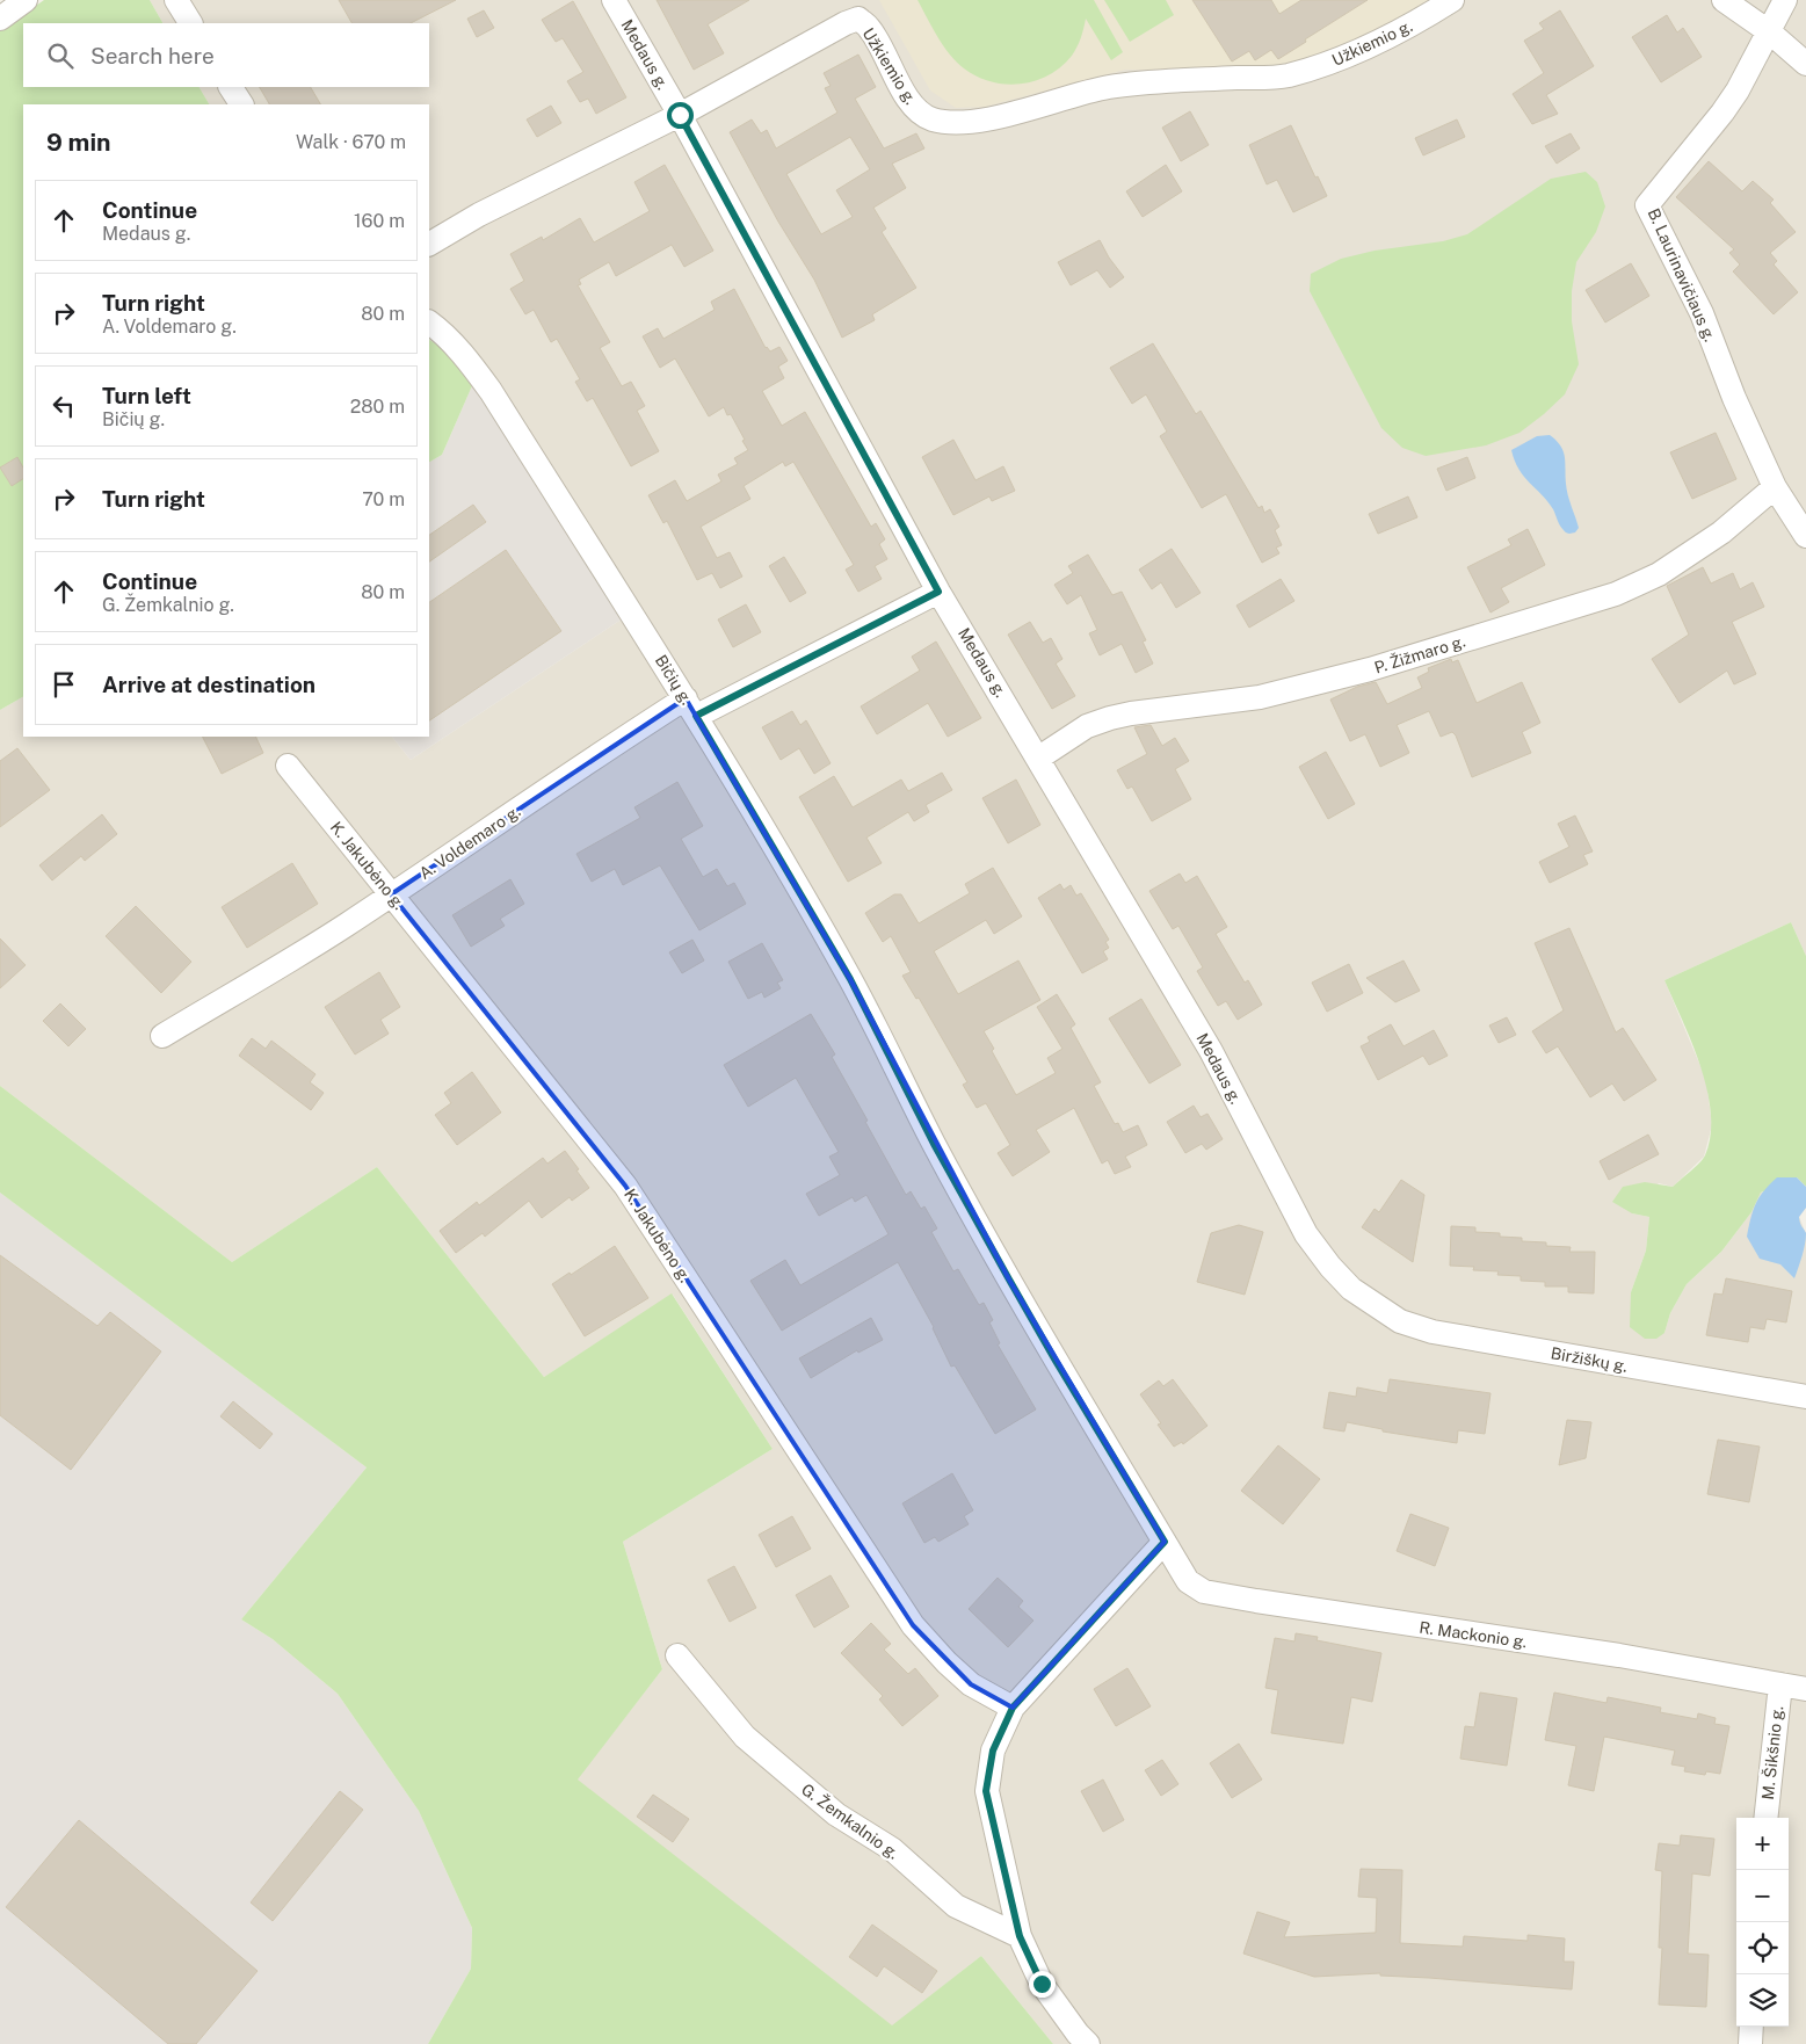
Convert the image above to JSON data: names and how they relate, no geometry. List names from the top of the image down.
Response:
{
  "streets": {
    "street": [
      "Užkiemio g.",
      "Medaus g.",
      "B. Laurinavičiaus g.",
      "P. Žižmaro g.",
      "Bičių g.",
      "A. Voldemaro g.",
      "K. Jakubėno g.",
      "Biržiškų g.",
      "R. Mackonio g.",
      "M. Šikšnio g.",
      "G. Žemkalnio g."
    ]
  },
  "crossings": [
    ["Užkiemio g.", "Medaus g."],
    ["Medaus g.", "P. Žižmaro g."],
    ["Medaus g.", "A. Voldemaro g."],
    ["Medaus g.", "Biržiškų g."],
    ["B. Laurinavičiaus g.", "P. Žižmaro g."],
    ["Bičių g.", "A. Voldemaro g."],
    ["Bičių g.", "R. Mackonio g."],
    ["A. Voldemaro g.", "K. Jakubėno g."],
    ["R. Mackonio g.", "M. Šikšnio g."]
  ],
  "page": {
    "search": "Search here",
    "heading": ["9 min", "Walk · 670 m"],
    "list": [
      ["Continue", "Medaus g.", "160 m"],
      ["Turn right", "A. Voldemaro g.", "80 m"],
      ["Turn left", "Bičių g.", "280 m"],
      ["Turn right", "70 m"],
      ["Continue", "G. Žemkalnio g.", "80 m"],
      "Arrive at destination"
    ],
    "map_buttons": ["+", "−"]
  }
}
